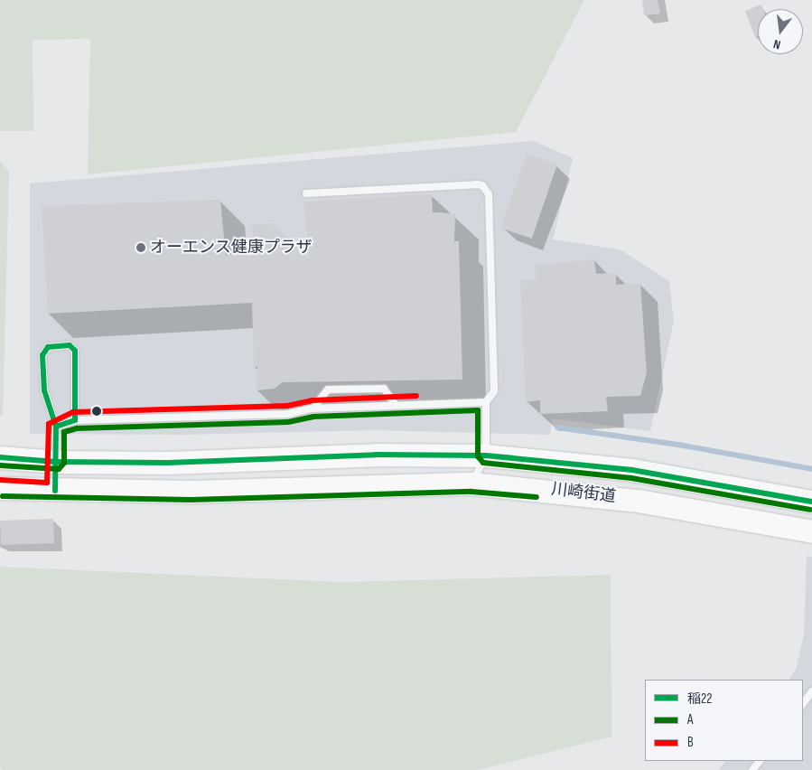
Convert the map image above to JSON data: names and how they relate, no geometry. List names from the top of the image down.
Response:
{
  "streets": {
    "main road": ["川崎街道"]
  },
  "places": ["オーエンス健康プラザ"],
  "lines": ["transit line 稲22", "transit line B", "transit line A"],
  "legend": ["稲22", "A", "B"],
  "north": "bottom"
}
